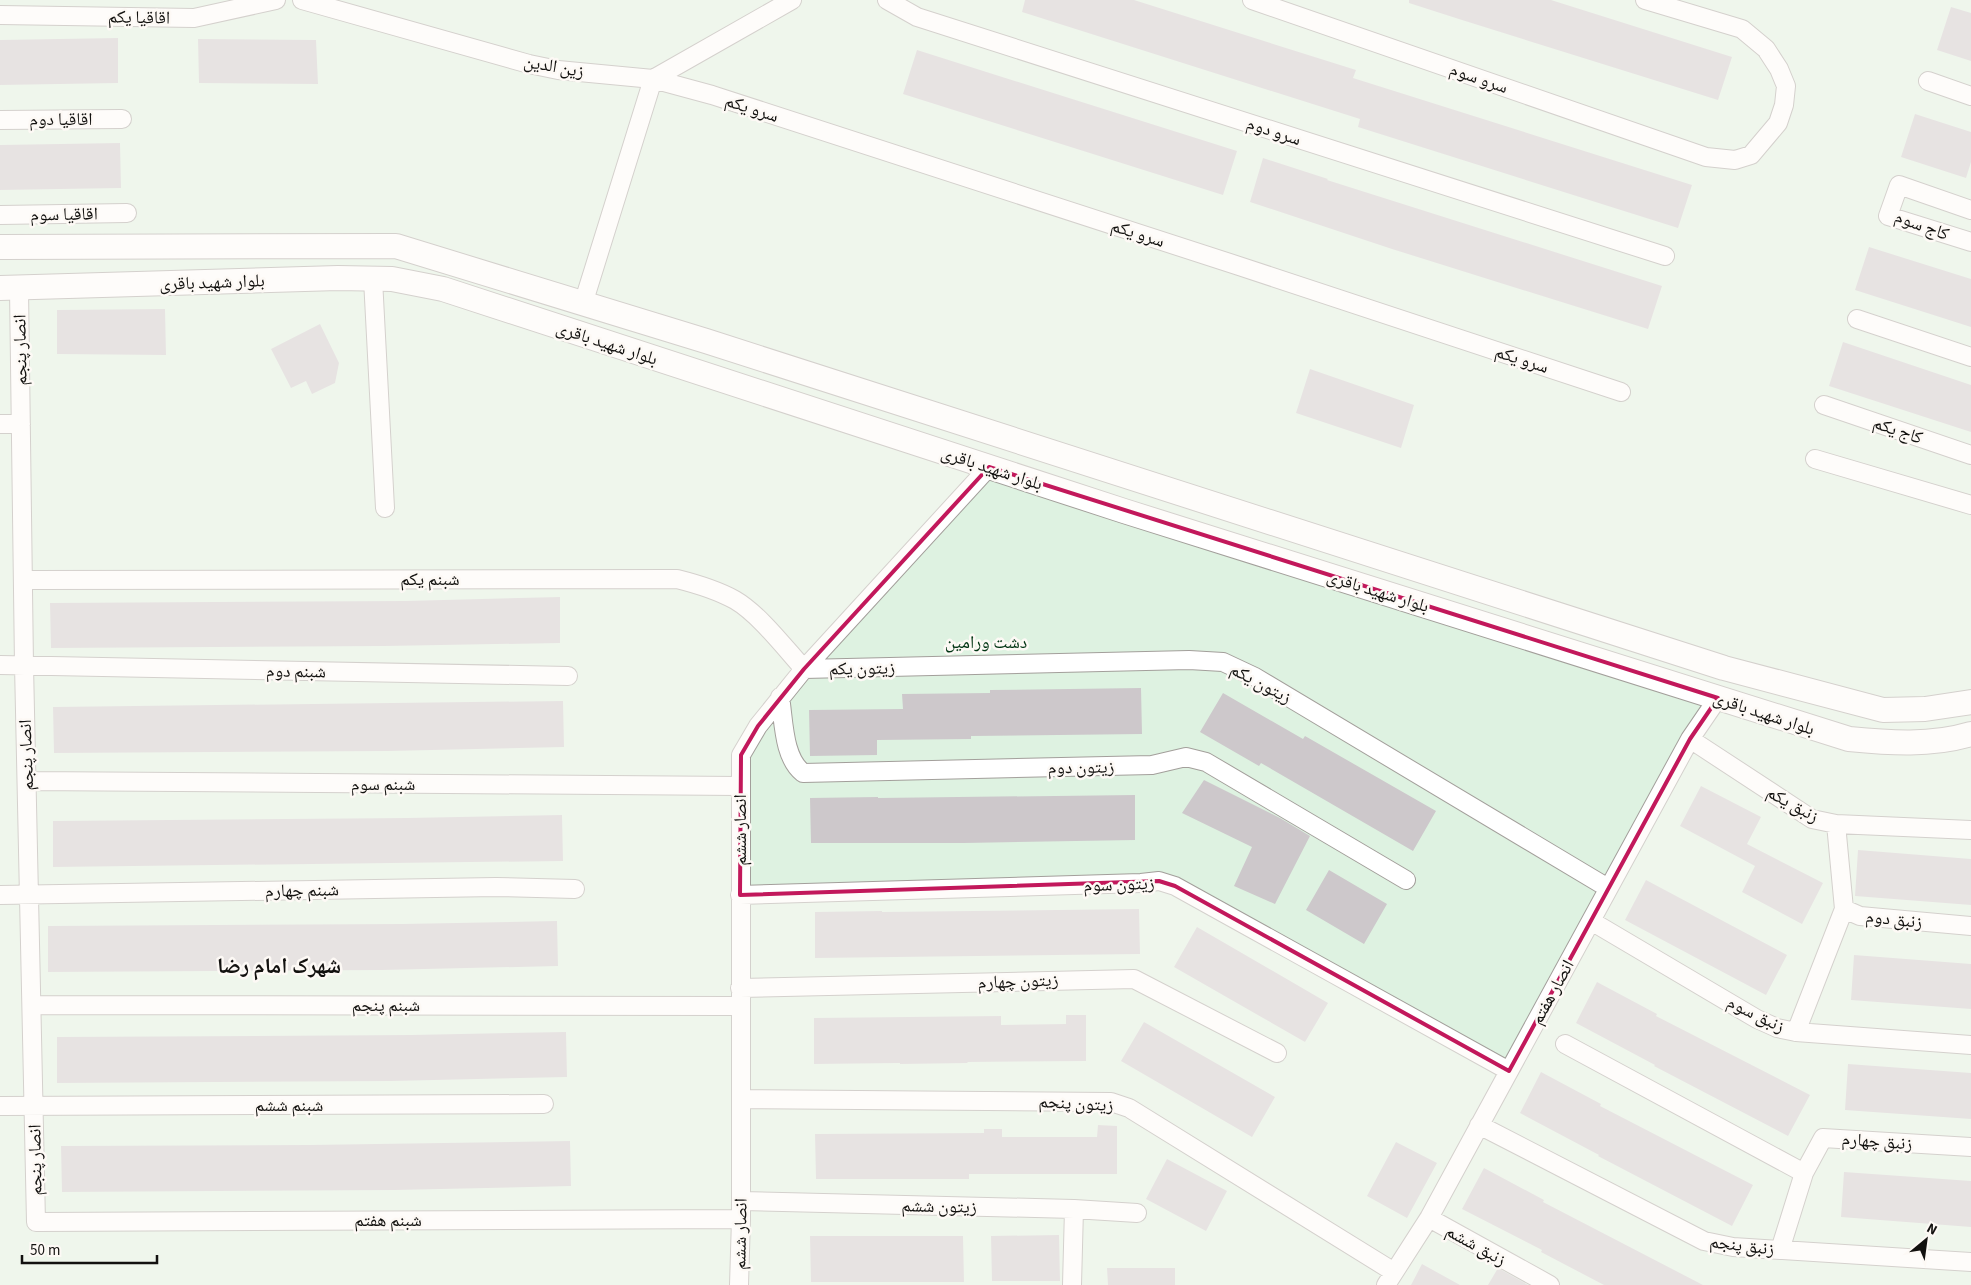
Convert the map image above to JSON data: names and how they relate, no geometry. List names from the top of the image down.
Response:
{
  "streets": {
    "street": [
      "اقاقیا یکم",
      "زین الدین",
      "سرو سوم",
      "سرو یکم",
      "اقاقیا دوم",
      "سرو دوم",
      "اقاقیا سوم",
      "کاج سوم",
      "بلوار شهید باقری",
      "انصار پنجم",
      "کاج یکم",
      "شبنم یکم",
      "زیتون یکم",
      "شبنم دوم",
      "زیتون دوم",
      "شبنم سوم",
      "زنبق یکم",
      "انصار ششم",
      "زیتون سوم",
      "شبنم چهارم",
      "زنبق دوم",
      "زیتون چهارم",
      "انصار هفتم",
      "شبنم پنجم",
      "زنبق سوم",
      "زیتون پنجم",
      "شبنم ششم",
      "زنبق چهارم",
      "زیتون ششم",
      "شبنم هفتم",
      "زنبق ششم",
      "زنبق پنجم"
    ]
  },
  "crossings": [
    ["زین الدین", "سرو یکم"],
    ["بلوار شهید باقری", "انصار پنجم"],
    ["بلوار شهید باقری", "انصار ششم"],
    ["بلوار شهید باقری", "انصار هفتم"],
    ["انصار پنجم", "شبنم یکم"],
    ["انصار پنجم", "شبنم دوم"],
    ["انصار پنجم", "شبنم سوم"],
    ["انصار پنجم", "شبنم چهارم"],
    ["انصار پنجم", "شبنم پنجم"],
    ["انصار پنجم", "شبنم ششم"],
    ["انصار پنجم", "شبنم هفتم"],
    ["شبنم یکم", "زیتون یکم"],
    ["شبنم یکم", "انصار ششم"],
    ["زیتون یکم", "انصار ششم"],
    ["زیتون یکم", "انصار هفتم"],
    ["زیتون دوم", "انصار ششم"],
    ["شبنم سوم", "انصار ششم"],
    ["زنبق یکم", "زنبق دوم"],
    ["زنبق یکم", "انصار هفتم"],
    ["انصار ششم", "زیتون سوم"],
    ["انصار ششم", "زیتون چهارم"],
    ["انصار ششم", "شبنم پنجم"],
    ["انصار ششم", "زیتون پنجم"],
    ["انصار ششم", "زیتون ششم"],
    ["انصار ششم", "شبنم هفتم"],
    ["زیتون سوم", "انصار هفتم"],
    ["زیتون چهارم", "شبنم پنجم"],
    ["انصار هفتم", "زنبق سوم"],
    ["انصار هفتم", "زیتون پنجم"],
    ["انصار هفتم", "زنبق ششم"],
    ["انصار هفتم", "زنبق پنجم"]
  ],
  "districts": ["شهرک امام رضا"],
  "parks": ["دشت ورامین"],
  "scale_bar": "50 m",
  "north": "top right"
}
